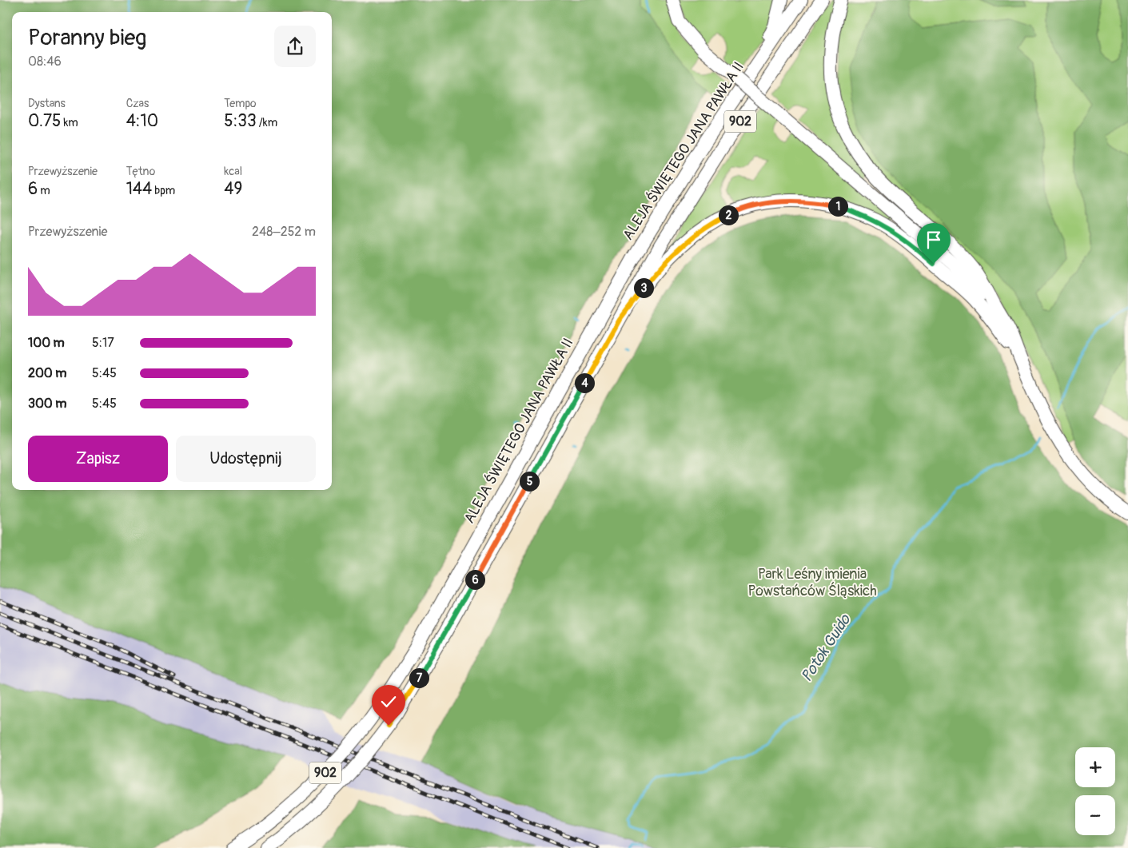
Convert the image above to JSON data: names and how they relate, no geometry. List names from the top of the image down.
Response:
{
  "streets": {
    "main road": ["902", "ALEJA ŚWIĘTEGO JANA PAWŁA II"]
  },
  "water": ["Potok Guido"],
  "parks": ["Park Leśny imienia Powstańców Śląskich"],
  "page": {
    "heading": ["Poranny bieg", "08:46"],
    "stats": [
      ["Dystans", "0.75 km"],
      ["Czas", "4:10"],
      ["Tempo", "5:33 /km"],
      ["Przewyższenie", "6 m"],
      ["Tętno", "144 bpm"],
      ["kcal", "49"]
    ],
    "pins": [
      "1",
      "2",
      "3",
      "4",
      "5",
      "6",
      "7"
    ],
    "chart": ["Przewyższenie", "248–252 m"],
    "list": [
      {
        "name": "100 m",
        "note": "5:17"
      },
      {
        "name": "200 m",
        "note": "5:45"
      },
      {
        "name": "300 m",
        "note": "5:45"
      }
    ],
    "buttons": ["Zapisz", "Udostępnij"],
    "map_buttons": ["+", "−"]
  }
}
